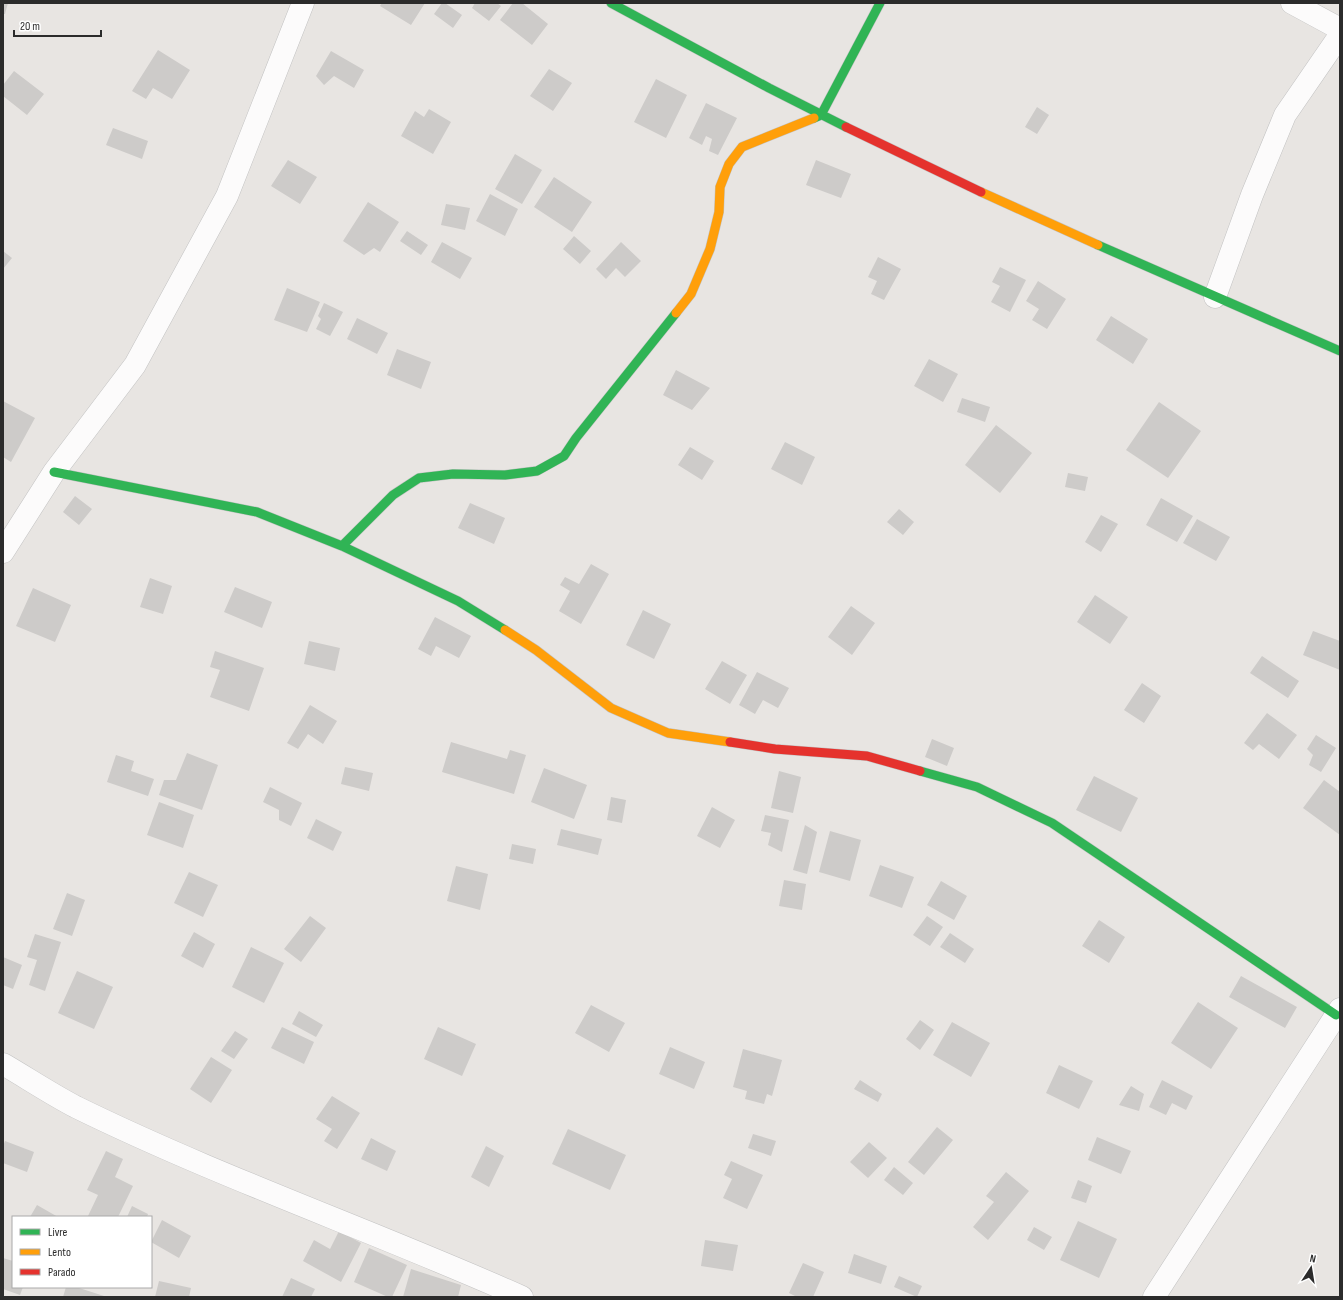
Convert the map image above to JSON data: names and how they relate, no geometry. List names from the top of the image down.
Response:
{
  "legend": ["Livre", "Lento", "Parado"],
  "scale_bar": "20 m",
  "north": "top"
}
